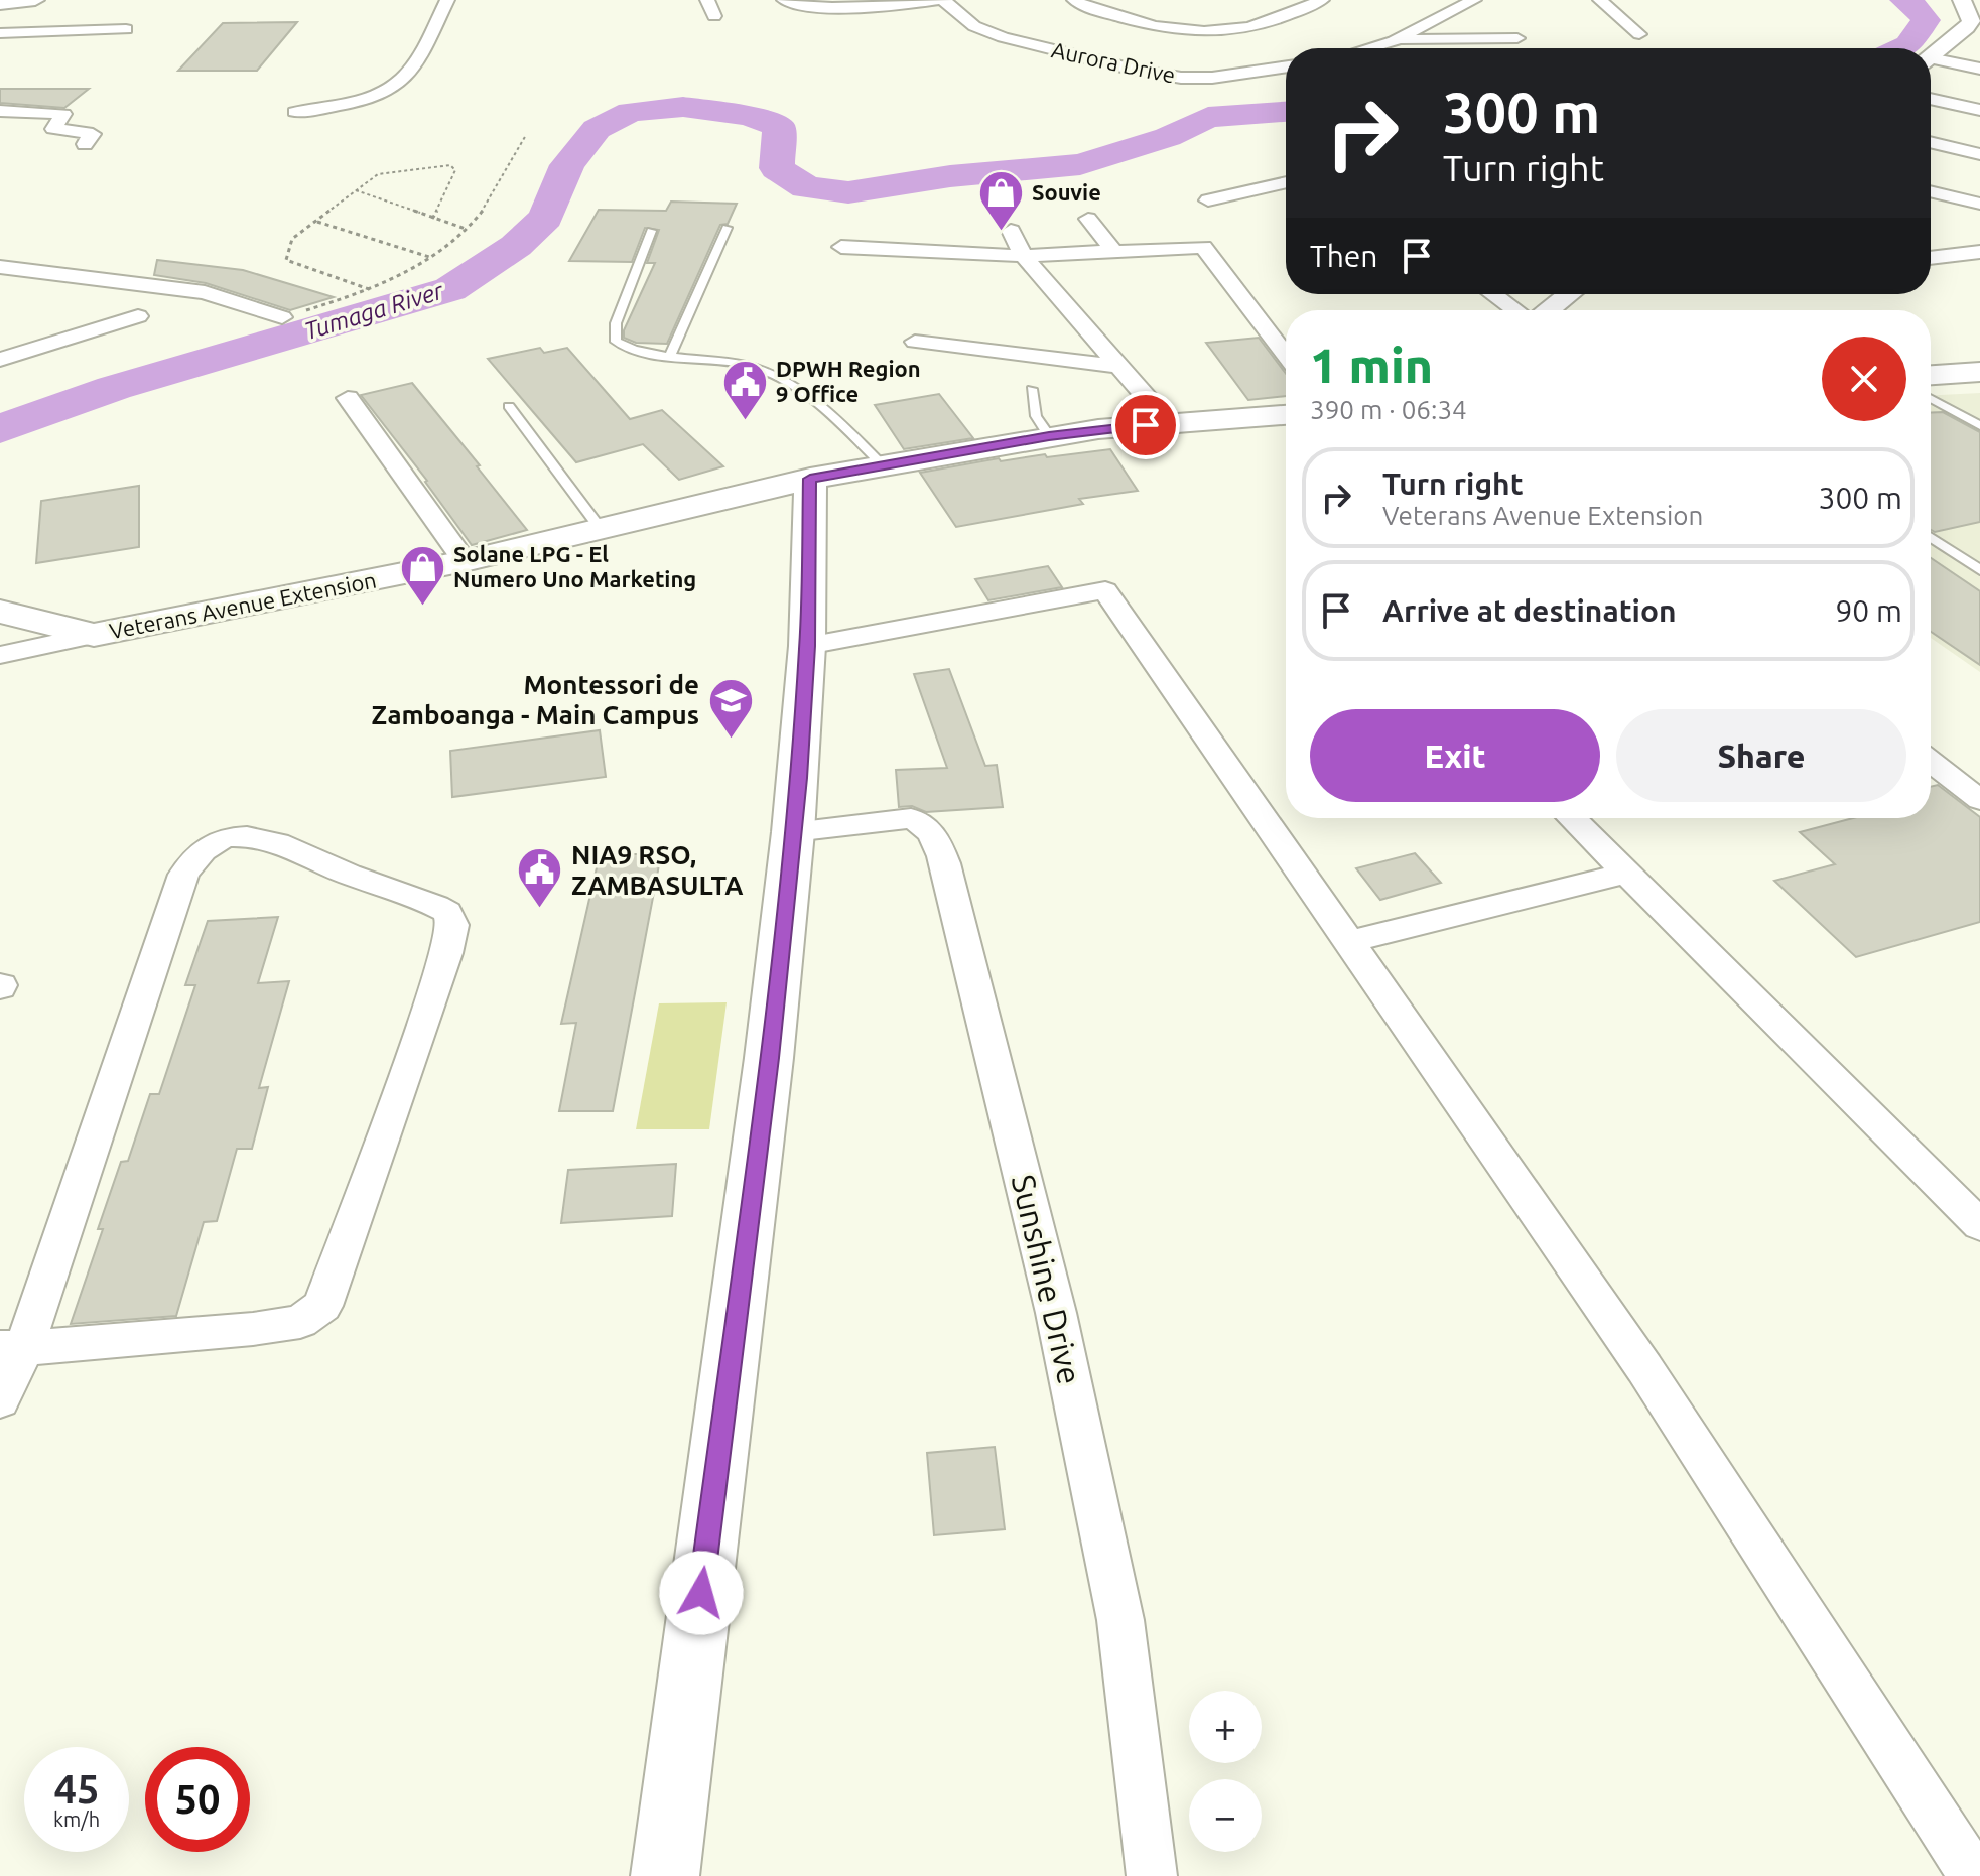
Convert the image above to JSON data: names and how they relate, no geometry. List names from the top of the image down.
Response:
{
  "streets": {
    "main road": ["Veterans Avenue Extension"],
    "street": ["Aurora Drive", "Sunshine Drive"]
  },
  "water": ["Tumaga River"],
  "places": {
    "shop": ["Souvie", "Solane LPG - El Numero Uno Marketing"],
    "public building": ["DPWH Region 9 Office", "NIA9 RSO, ZAMBASULTA"],
    "school or university": ["Montessori de Zamboanga - Main Campus"]
  },
  "page": {
    "turn": ["300 m", "Turn right"],
    "then": "Then",
    "heading": ["1 min", "390 m · 06:34"],
    "list": [
      {
        "name": "Turn right",
        "note": "Veterans Avenue Extension",
        "value": "300 m"
      },
      {
        "name": "Arrive at destination",
        "value": "90 m"
      }
    ],
    "buttons": ["Exit", "Share"],
    "map_buttons": ["+", "−"],
    "speed": "45 km/h",
    "limit": "50"
  }
}
